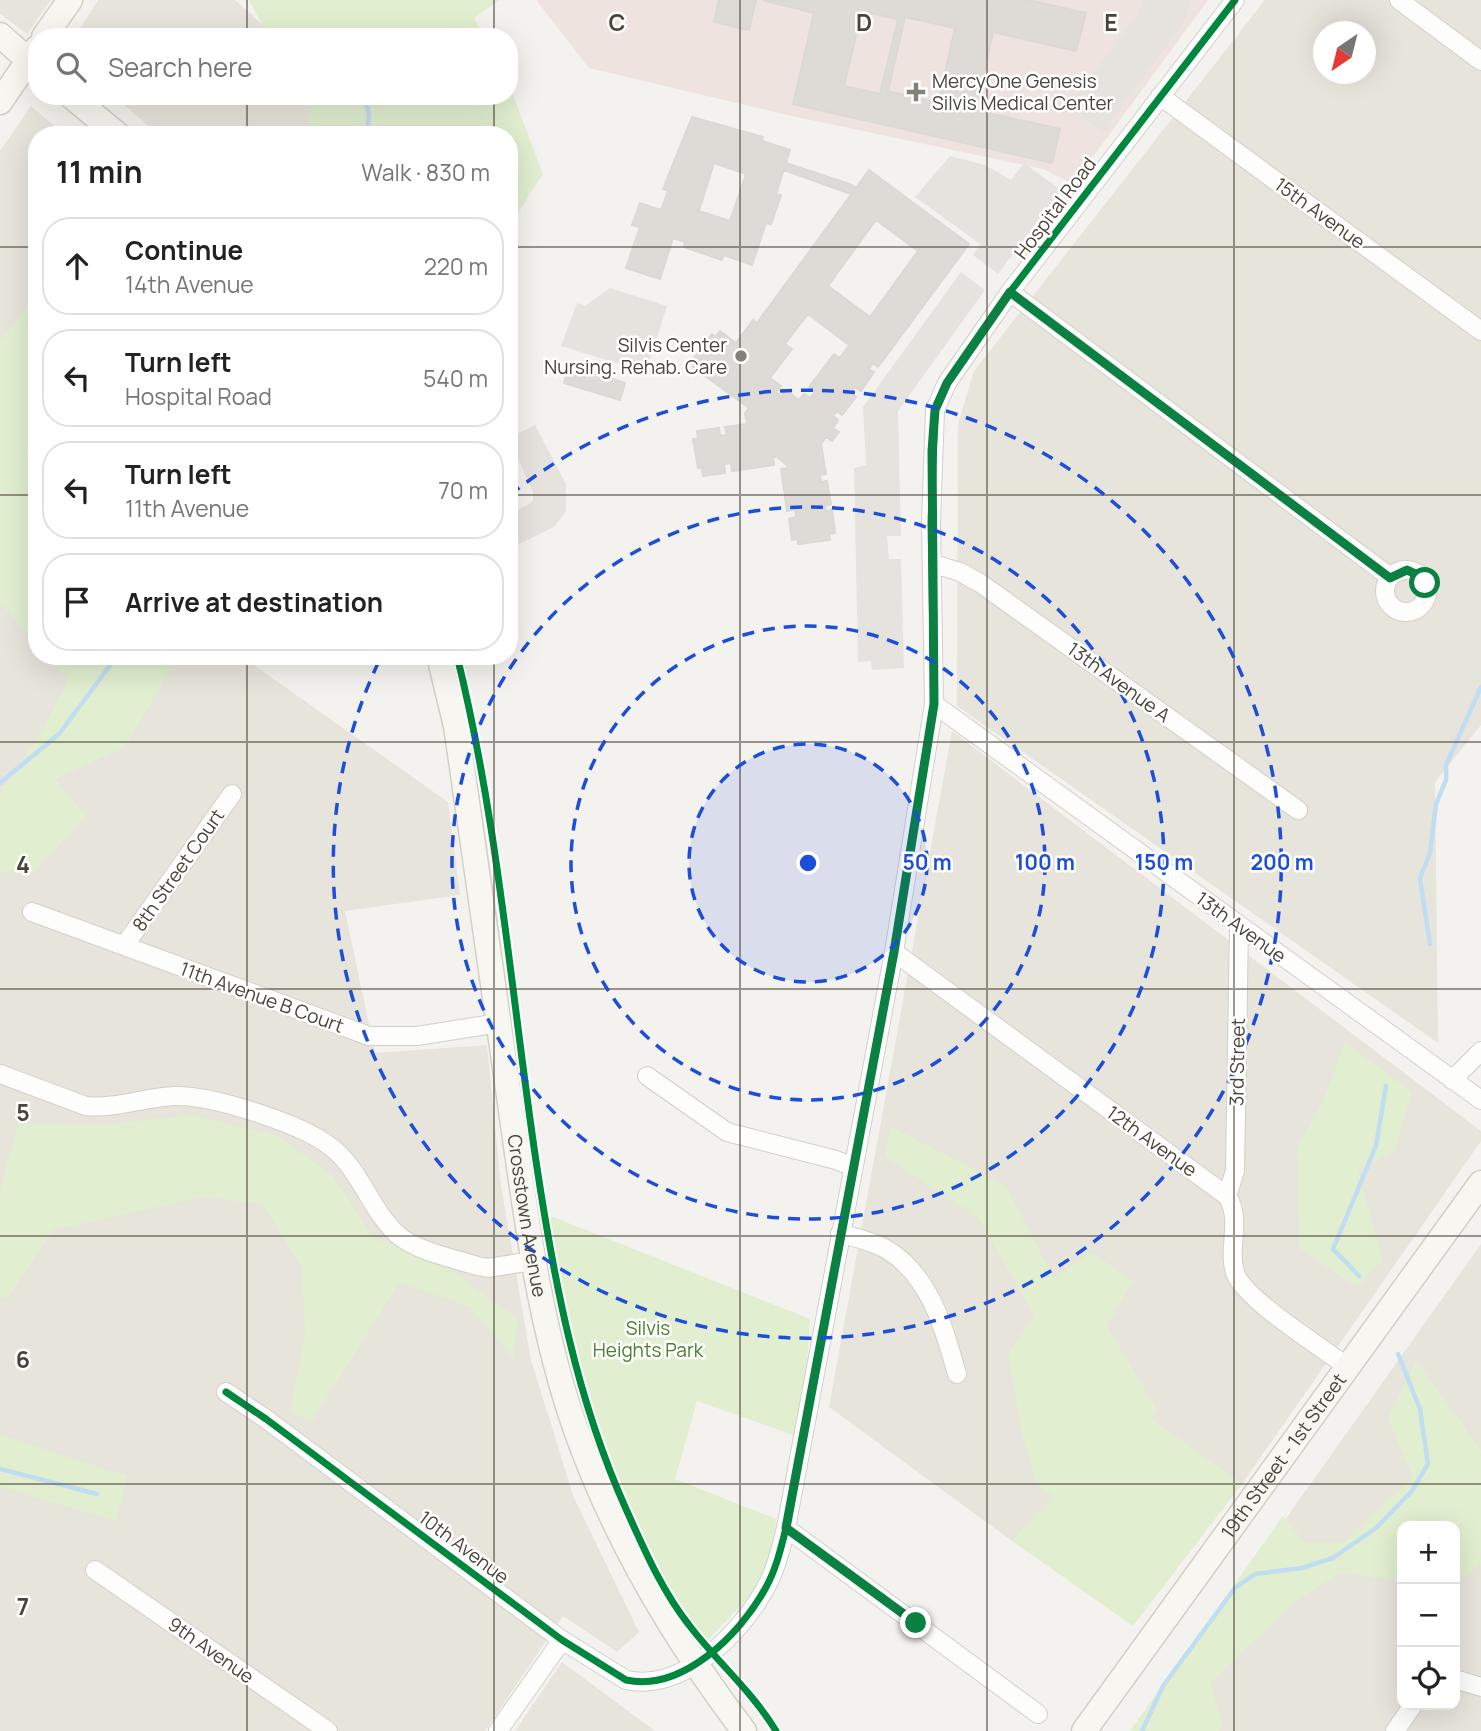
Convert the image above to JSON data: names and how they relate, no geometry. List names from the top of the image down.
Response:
{
  "streets": {
    "street": [
      "Hospital Road",
      "15th Avenue",
      "13th Avenue A",
      "8th Street Court",
      "13th Avenue",
      "11th Avenue B Court",
      "3rd Street",
      "12th Avenue",
      "Crosstown Avenue",
      "19th Street - 1st Street",
      "10th Avenue",
      "9th Avenue"
    ]
  },
  "crossings": [
    ["Hospital Road", "15th Avenue"],
    ["Hospital Road", "13th Avenue A"],
    ["Hospital Road", "13th Avenue"],
    ["Hospital Road", "12th Avenue"],
    ["Hospital Road", "Crosstown Avenue"],
    ["Hospital Road", "10th Avenue"],
    ["8th Street Court", "11th Avenue B Court"],
    ["13th Avenue", "3rd Street"],
    ["11th Avenue B Court", "Crosstown Avenue"],
    ["3rd Street", "12th Avenue"],
    ["Crosstown Avenue", "10th Avenue"]
  ],
  "parks": ["Silvis Heights Park"],
  "places": {
    "health": ["MercyOne Genesis Silvis Medical Center"],
    "other": ["Silvis Center Nursing. Rehab. Care"]
  },
  "north": "bottom left",
  "page": {
    "search": "Search here",
    "heading": ["11 min", "Walk · 830 m"],
    "list": [
      ["Continue", "14th Avenue", "220 m"],
      ["Turn left", "Hospital Road", "540 m"],
      ["Turn left", "11th Avenue", "70 m"],
      "Arrive at destination"
    ],
    "map_buttons": ["+", "−"]
  },
  "grid": {
    "columns": ["C", "D", "E"],
    "rows": [
      "4",
      "5",
      "6",
      "7"
    ]
  },
  "rings": [
    "50 m",
    "100 m",
    "150 m",
    "200 m"
  ]
}
